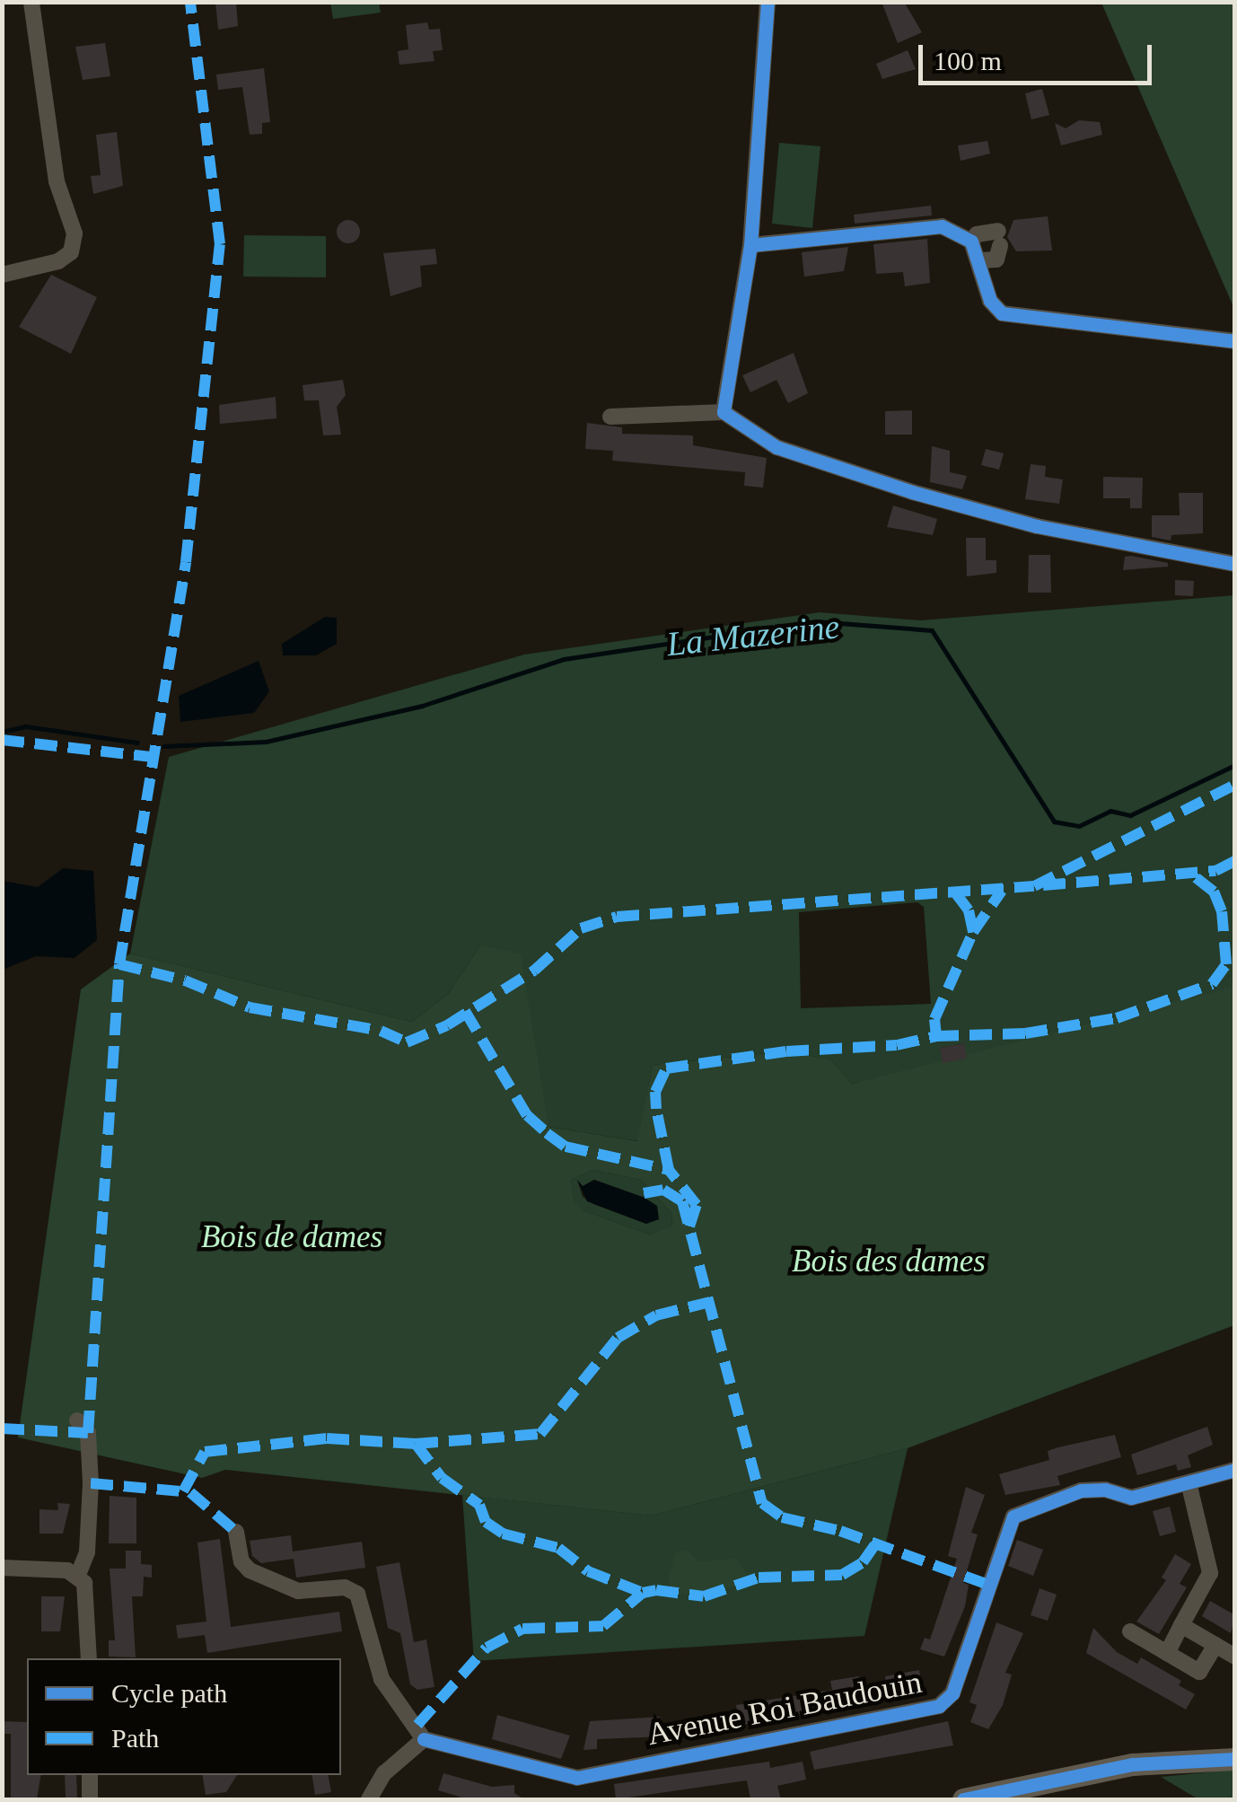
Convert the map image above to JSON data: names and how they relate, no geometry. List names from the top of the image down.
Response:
{
  "streets": {
    "street": ["Avenue Roi Baudouin"]
  },
  "water": ["La Mazerine"],
  "parks": ["Bois de dames", "Bois des dames"],
  "legend": ["Cycle path", "Path"],
  "scale_bar": "100 m"
}
